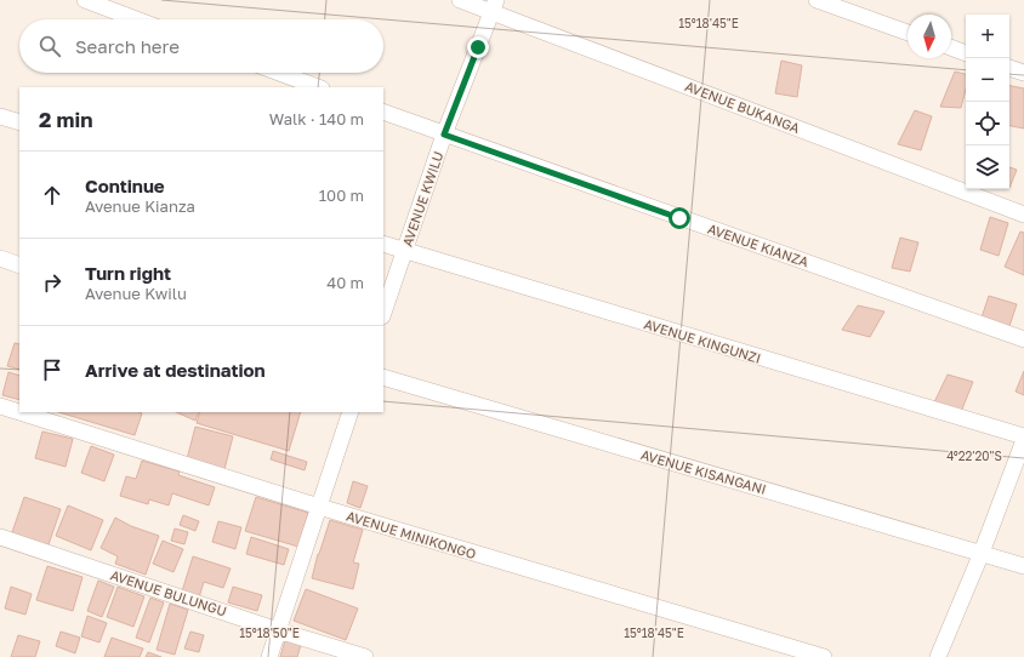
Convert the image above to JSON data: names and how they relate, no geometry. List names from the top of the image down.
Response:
{
  "streets": {
    "street": [
      "AVENUE BUKANGA",
      "AVENUE KWILU",
      "AVENUE KIANZA",
      "AVENUE KINGUNZI",
      "AVENUE KISANGANI",
      "AVENUE MINIKONGO",
      "AVENUE BULUNGU"
    ]
  },
  "crossings": [
    ["AVENUE BUKANGA", "AVENUE KWILU"],
    ["AVENUE KWILU", "AVENUE KIANZA"],
    ["AVENUE KWILU", "AVENUE KINGUNZI"]
  ],
  "north": "bottom",
  "page": {
    "map_buttons": ["+", "−"],
    "search": "Search here",
    "heading": ["2 min", "Walk · 140 m"],
    "list": [
      ["Continue", "Avenue Kianza", "100 m"],
      ["Turn right", "Avenue Kwilu", "40 m"],
      "Arrive at destination"
    ]
  },
  "coordinates": ["15°18'45\"E", "4°22'20\"S", "15°18'50\"E"]
}
